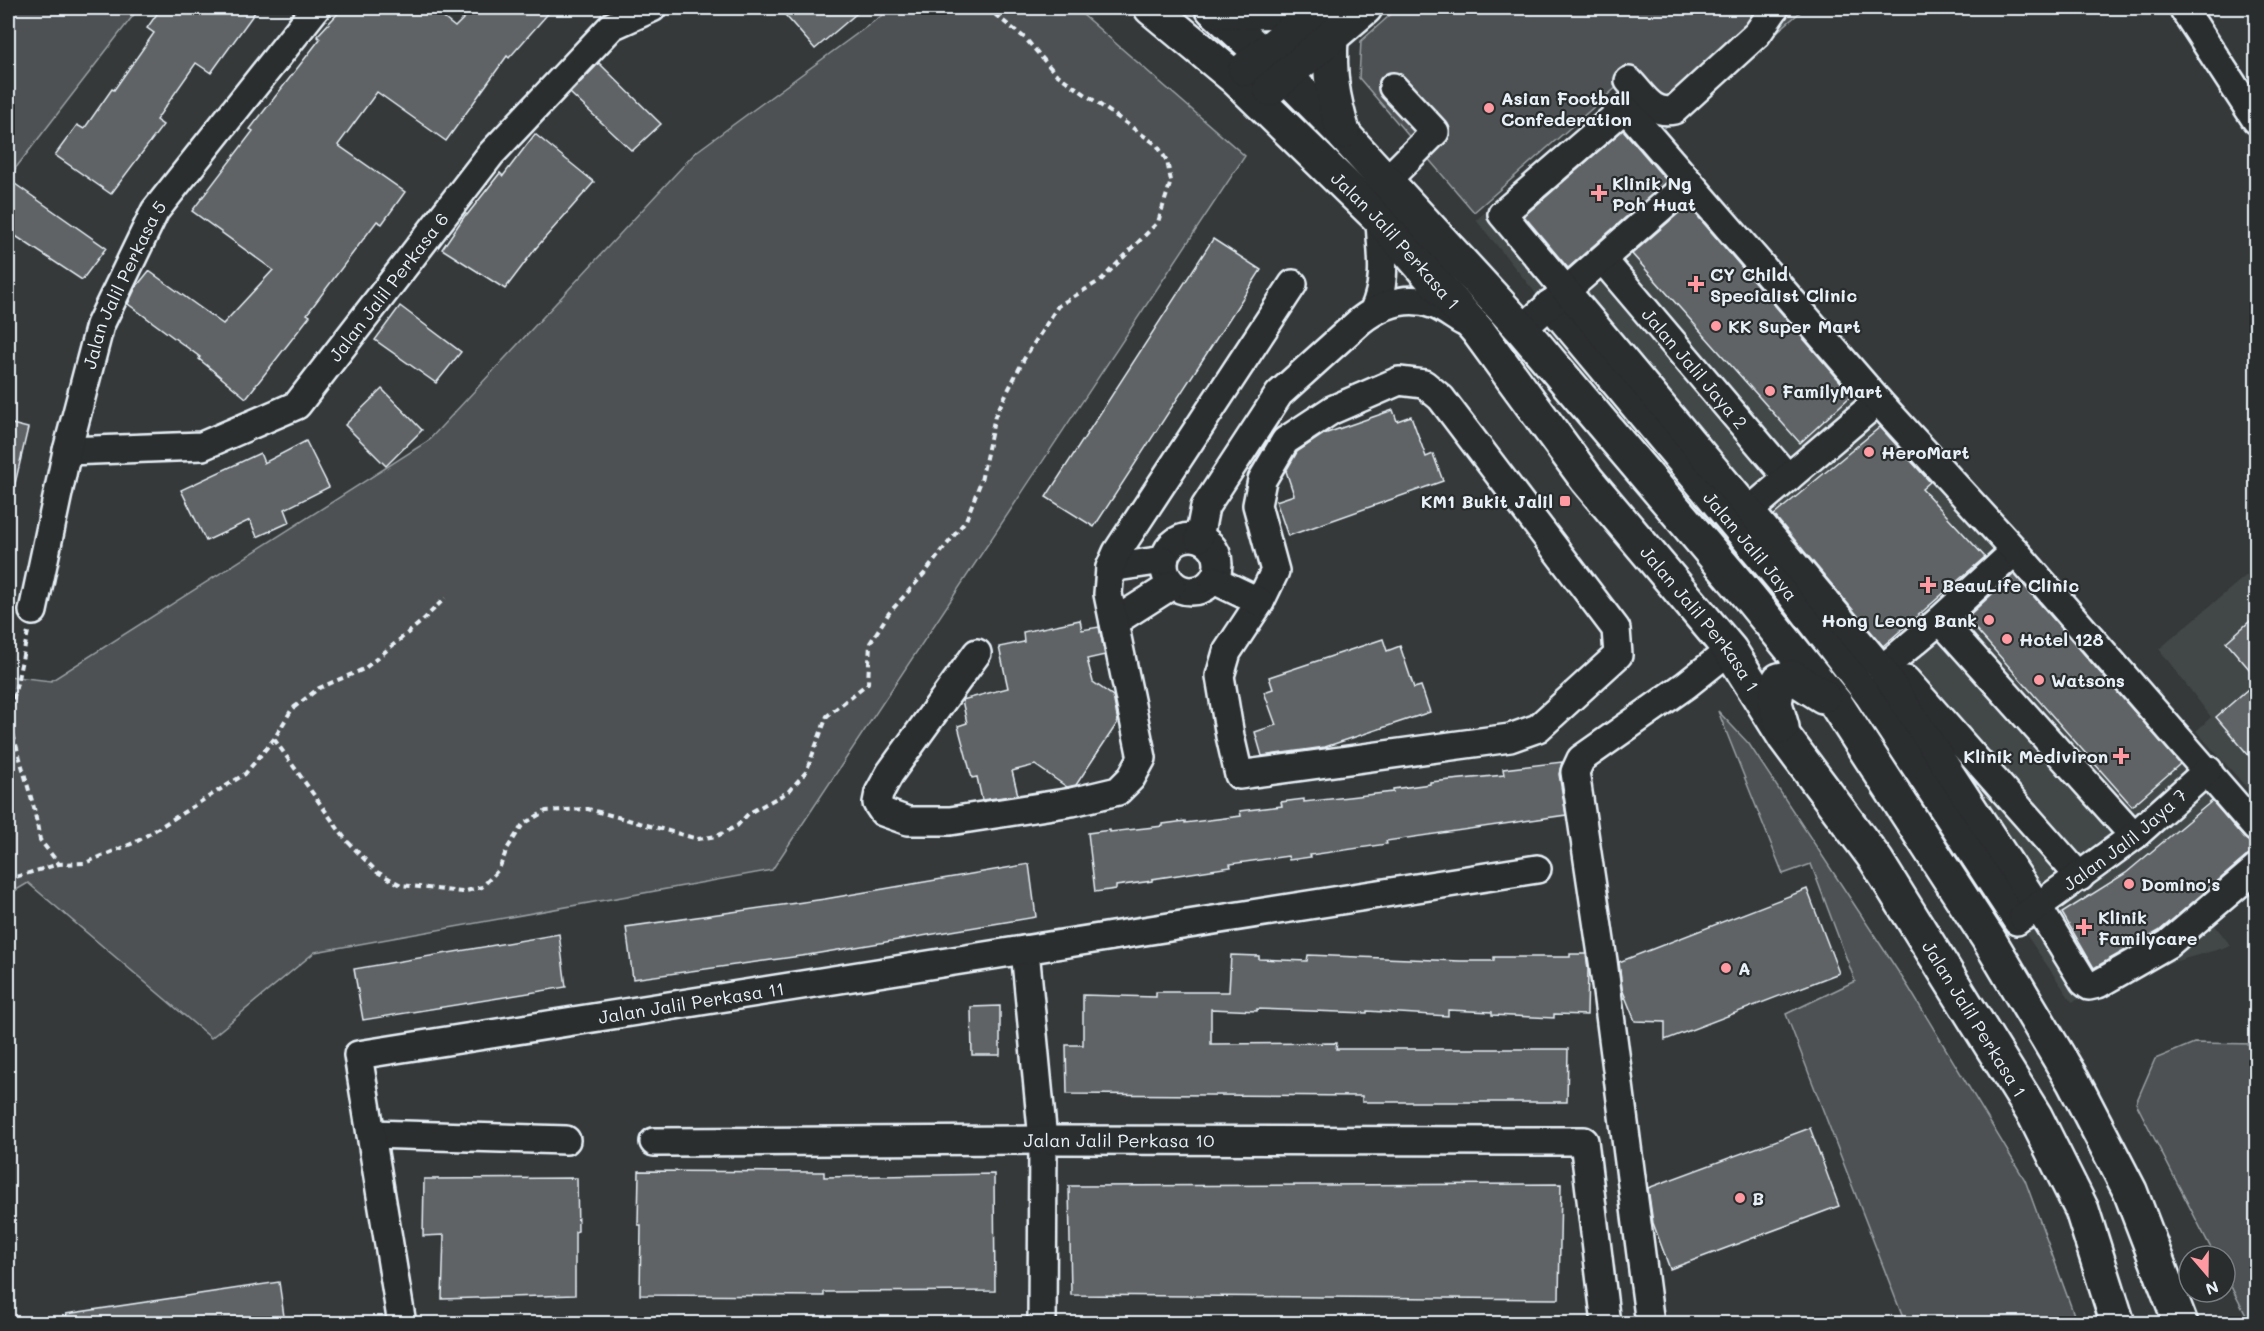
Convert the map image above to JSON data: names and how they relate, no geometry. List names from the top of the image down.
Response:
{
  "streets": {
    "main road": ["Jalan Jalil Perkasa 1"],
    "street": [
      "Jalan Jalil Perkasa 5",
      "Jalan Jalil Perkasa 6",
      "Jalan Jalil Jaya 2",
      "Jalan Jalil Jaya",
      "Jalan Jalil Jaya 7",
      "Jalan Jalil Perkasa 11",
      "Jalan Jalil Perkasa 10"
    ]
  },
  "crossings": [
    ["Jalan Jalil Perkasa 1", "Jalan Jalil Jaya 7"],
    ["Jalan Jalil Perkasa 5", "Jalan Jalil Perkasa 6"],
    ["Jalan Jalil Jaya", "Jalan Jalil Jaya 7"]
  ],
  "places": {
    "other": [
      "Asian Football Confederation",
      "KK Super Mart",
      "FamilyMart",
      "HeroMart",
      "Hong Leong Bank",
      "Hotel 128",
      "Watsons",
      "Domino's",
      "A",
      "B"
    ],
    "health": [
      "Klinik Ng Poh Huat",
      "CY Child Specialist Clinic",
      "BeauLife Clinic",
      "Klinik Mediviron",
      "Klinik Familycare"
    ],
    "transit": ["KM1 Bukit Jalil"]
  },
  "north": "bottom"
}
